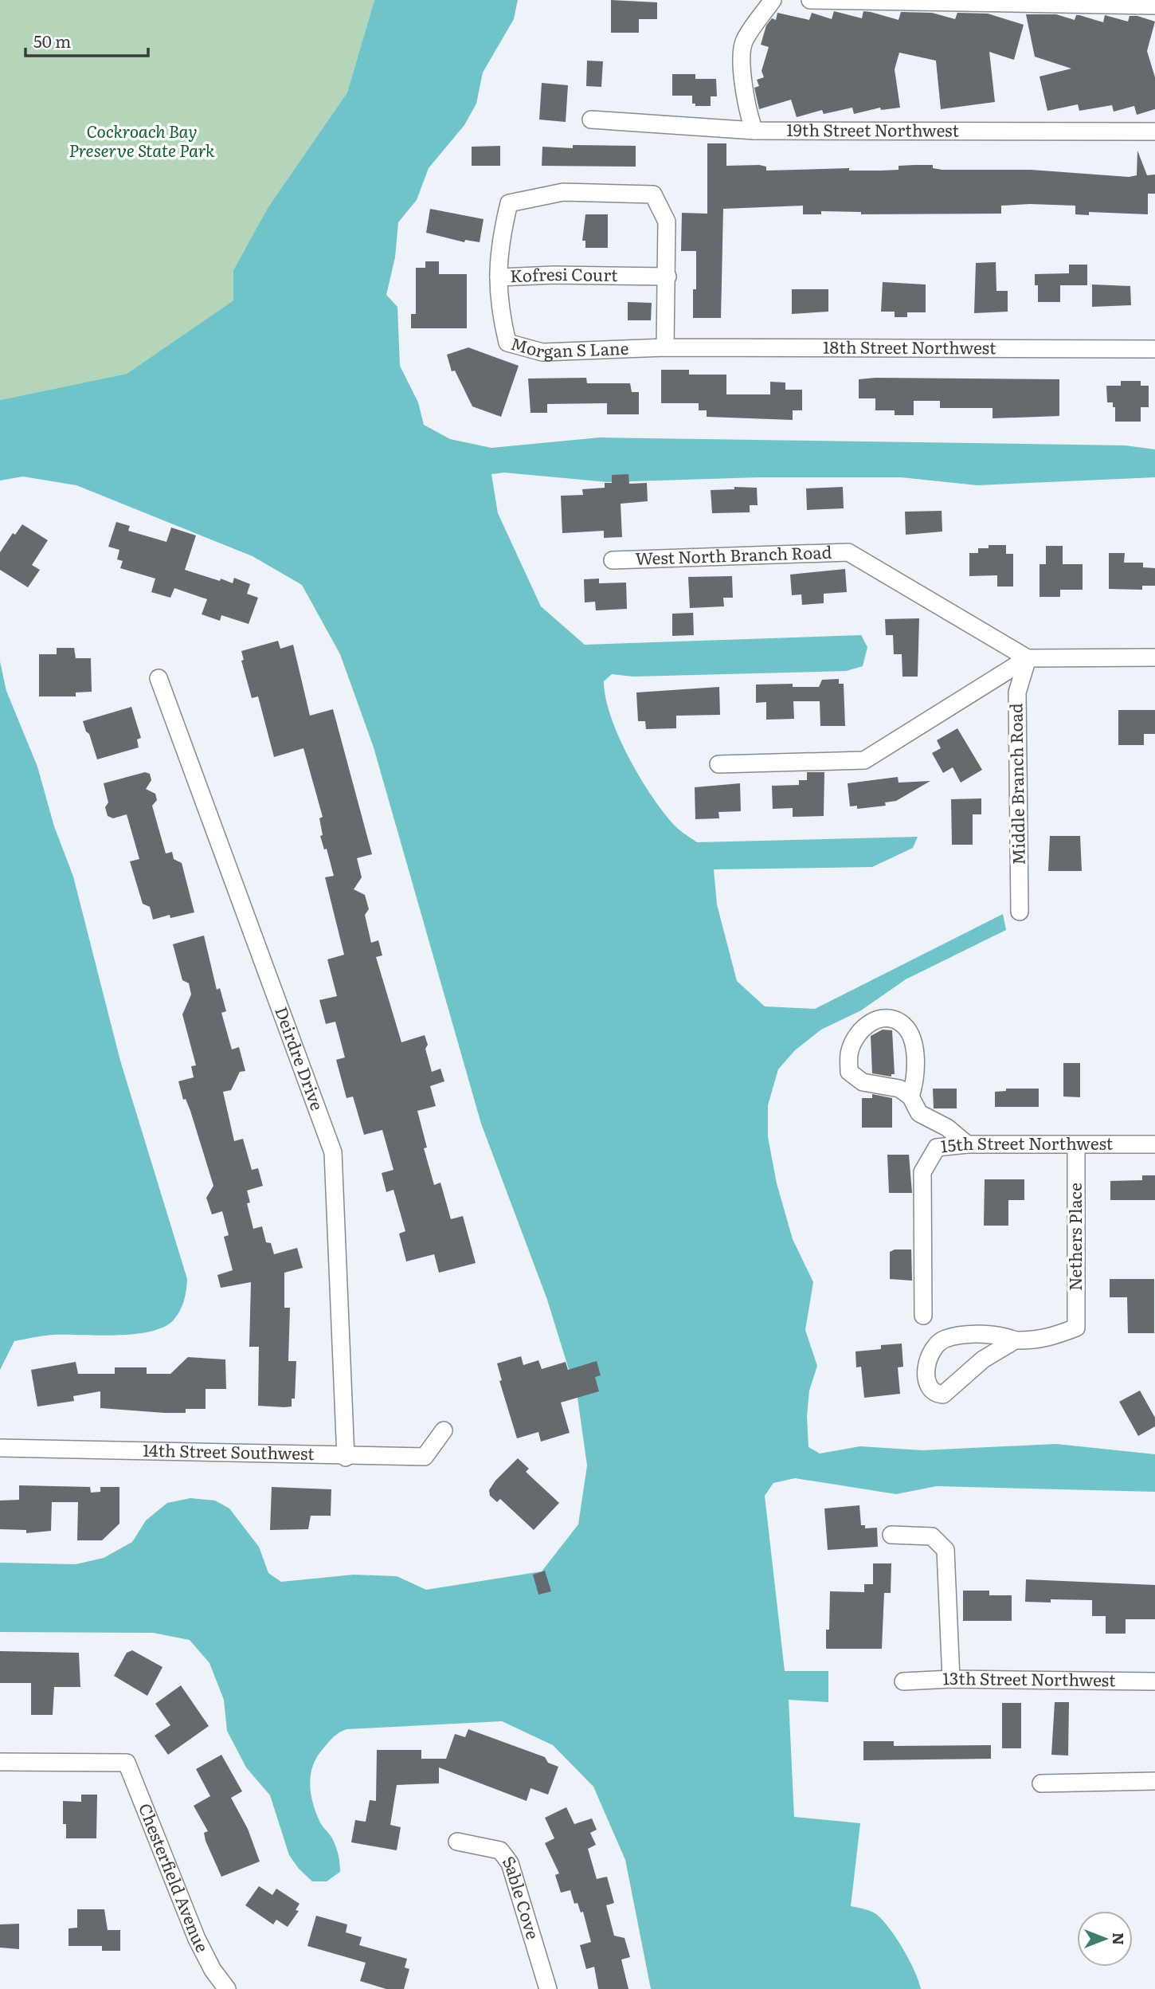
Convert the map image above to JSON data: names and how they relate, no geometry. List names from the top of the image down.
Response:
{
  "streets": {
    "street": [
      "19th Street Northwest",
      "Kofresi Court",
      "Morgan S Lane",
      "18th Street Northwest",
      "West North Branch Road",
      "Middle Branch Road",
      "Deirdre Drive",
      "15th Street Northwest",
      "Nethers Place",
      "14th Street Southwest",
      "13th Street Northwest",
      "Chesterfield Avenue",
      "Sable Cove"
    ]
  },
  "crossings": [
    ["Kofresi Court", "Morgan S Lane"],
    ["Kofresi Court", "18th Street Northwest"],
    ["Morgan S Lane", "18th Street Northwest"],
    ["West North Branch Road", "Middle Branch Road"],
    ["Deirdre Drive", "14th Street Southwest"],
    ["15th Street Northwest", "Nethers Place"]
  ],
  "parks": ["Cockroach Bay Preserve State Park"],
  "scale_bar": "50 m",
  "north": "right"
}
